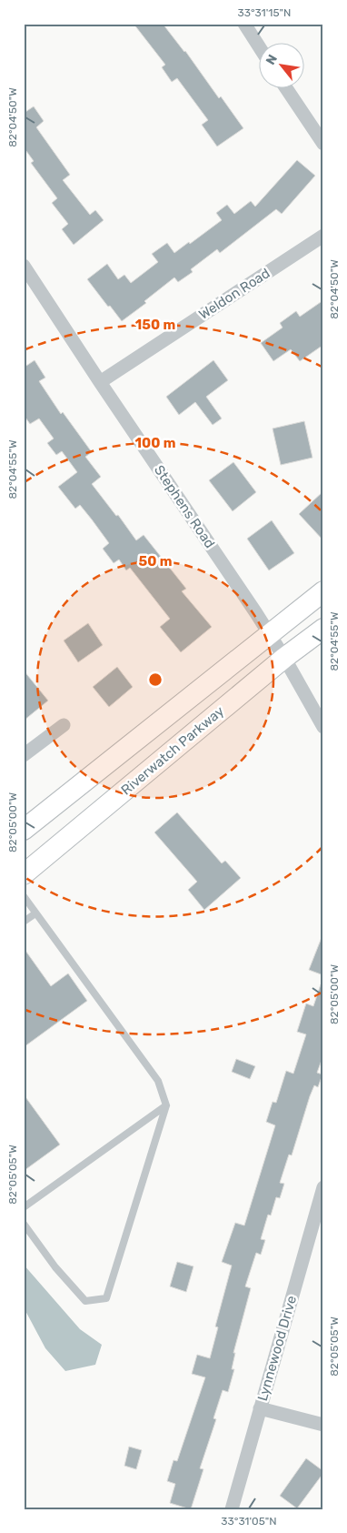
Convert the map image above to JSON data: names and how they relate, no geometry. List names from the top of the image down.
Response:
{
  "streets": {
    "main road": ["Riverwatch Parkway"],
    "street": ["Weldon Road", "Stephens Road", "Lynnewood Drive"]
  },
  "crossings": [
    ["Weldon Road", "Stephens Road"],
    ["Stephens Road", "Riverwatch Parkway"]
  ],
  "north": "top left",
  "coordinates": [
    "33°31'15\"N",
    "82°04'50\"W",
    "82°04'55\"W",
    "82°05'00\"W",
    "82°05'05\"W",
    "33°31'05\"N"
  ],
  "rings": ["150 m", "100 m", "50 m"]
}
